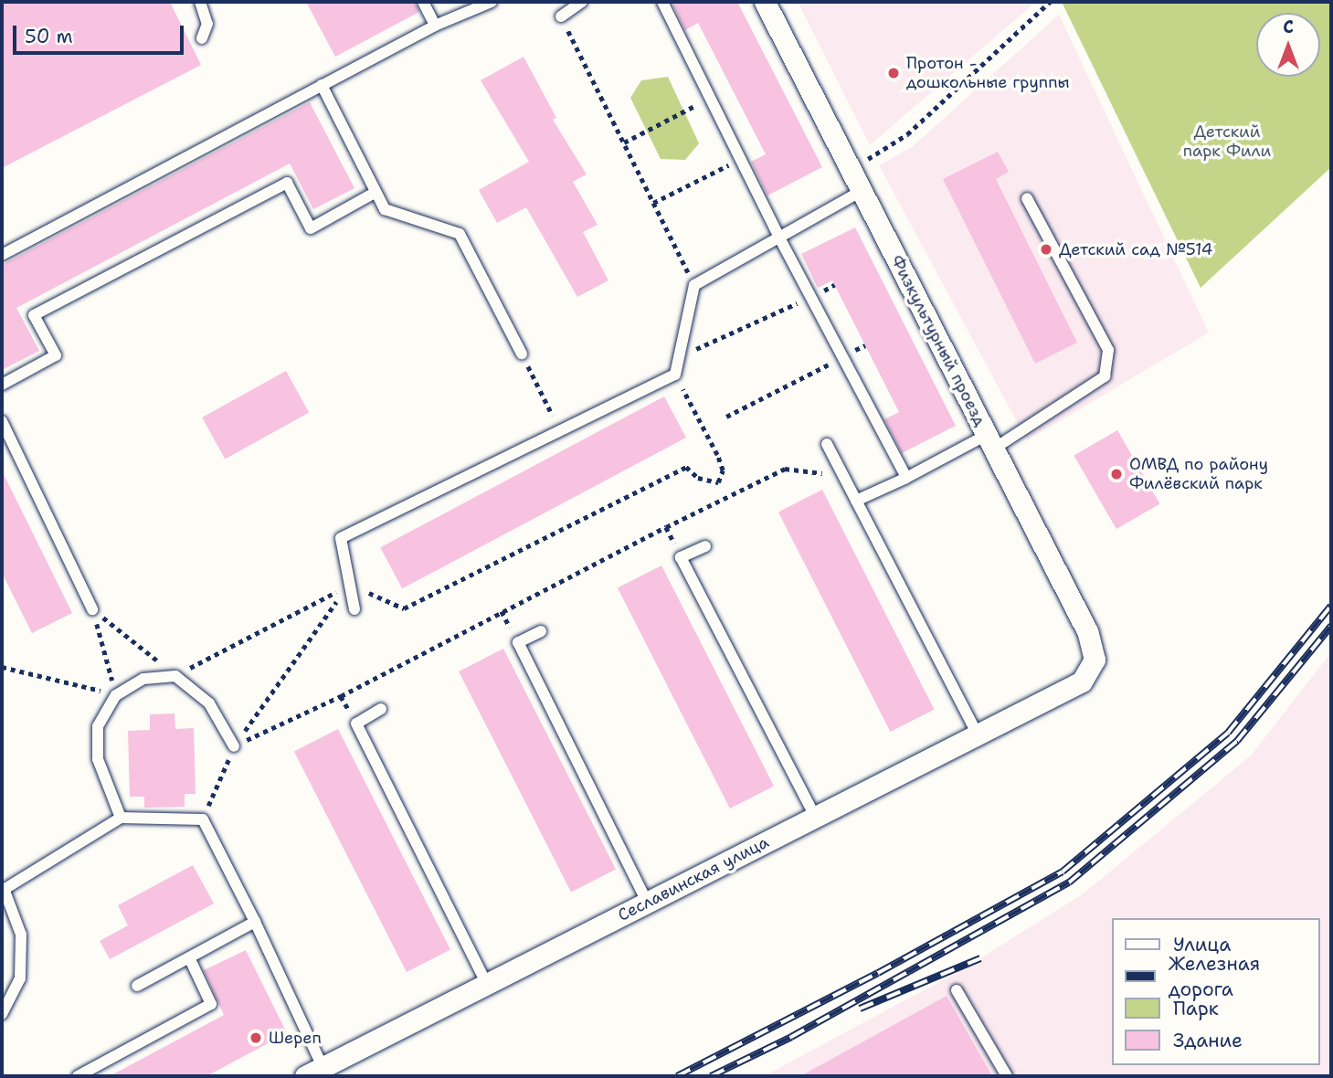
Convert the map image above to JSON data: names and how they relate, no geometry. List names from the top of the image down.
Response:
{
  "streets": {
    "street": ["Физкультурный проезд", "Сеславинская улица"]
  },
  "crossings": [
    ["Физкультурный проезд", "Сеславинская улица"]
  ],
  "parks": ["Детский парк Фили"],
  "places": [
    "Протон - дошкольные группы",
    "Детский сад №514",
    "ОМВД по району Филёвский парк",
    "Шереп"
  ],
  "legend": [
    "Улица",
    "Железная дорога",
    "Парк",
    "Здание"
  ],
  "scale_bar": "50 m",
  "north": "top"
}
